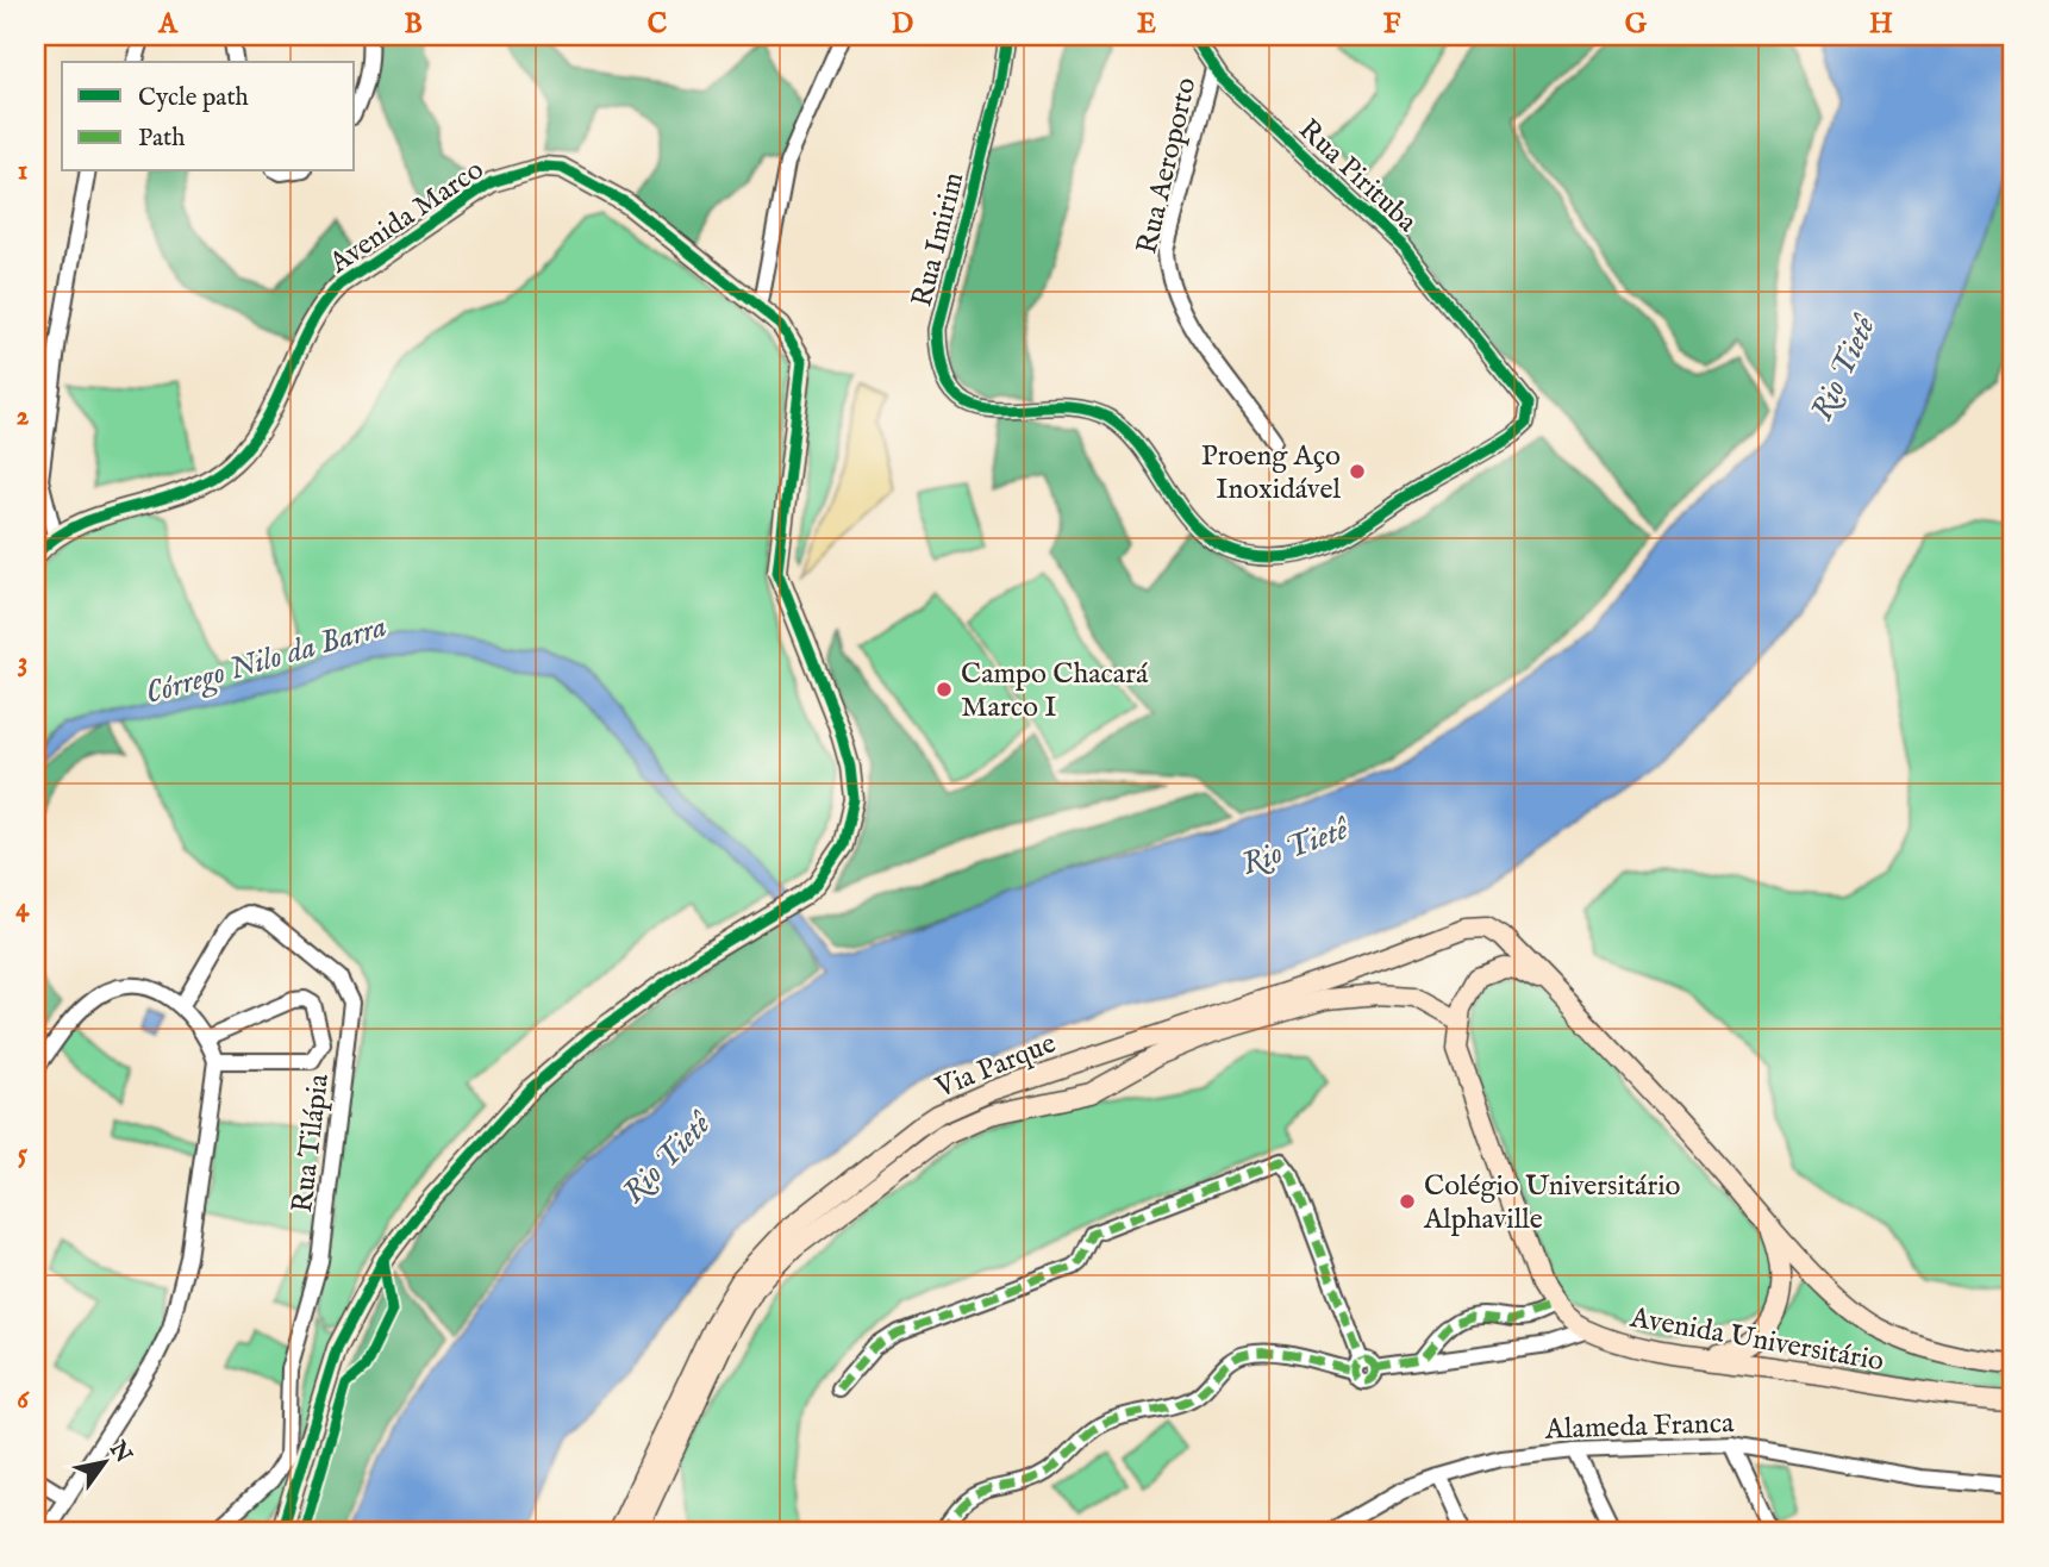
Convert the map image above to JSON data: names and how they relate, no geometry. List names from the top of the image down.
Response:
{
  "streets": {
    "main road": ["Avenida Marco", "Via Parque", "Avenida Universitário"],
    "street": [
      "Rua Aeroporto",
      "Rua Pirituba",
      "Rua Imirim",
      "Rua Tilápia",
      "Alameda Franca"
    ]
  },
  "crossings": [
    ["Rua Aeroporto", "Rua Pirituba"],
    ["Rua Pirituba", "Rua Imirim"],
    ["Via Parque", "Avenida Universitário"]
  ],
  "water": ["Rio Tietê", "Córrego Nilo da Barra"],
  "places": ["Proeng Aço Inoxidável", "Campo Chacará Marco I", "Colégio Universitário Alphaville"],
  "legend": ["Cycle path", "Path"],
  "north": "top right",
  "grid": {
    "columns": [
      "A",
      "B",
      "C",
      "D",
      "E",
      "F",
      "G",
      "H"
    ],
    "rows": [
      "1",
      "2",
      "3",
      "4",
      "5",
      "6"
    ]
  }
}
